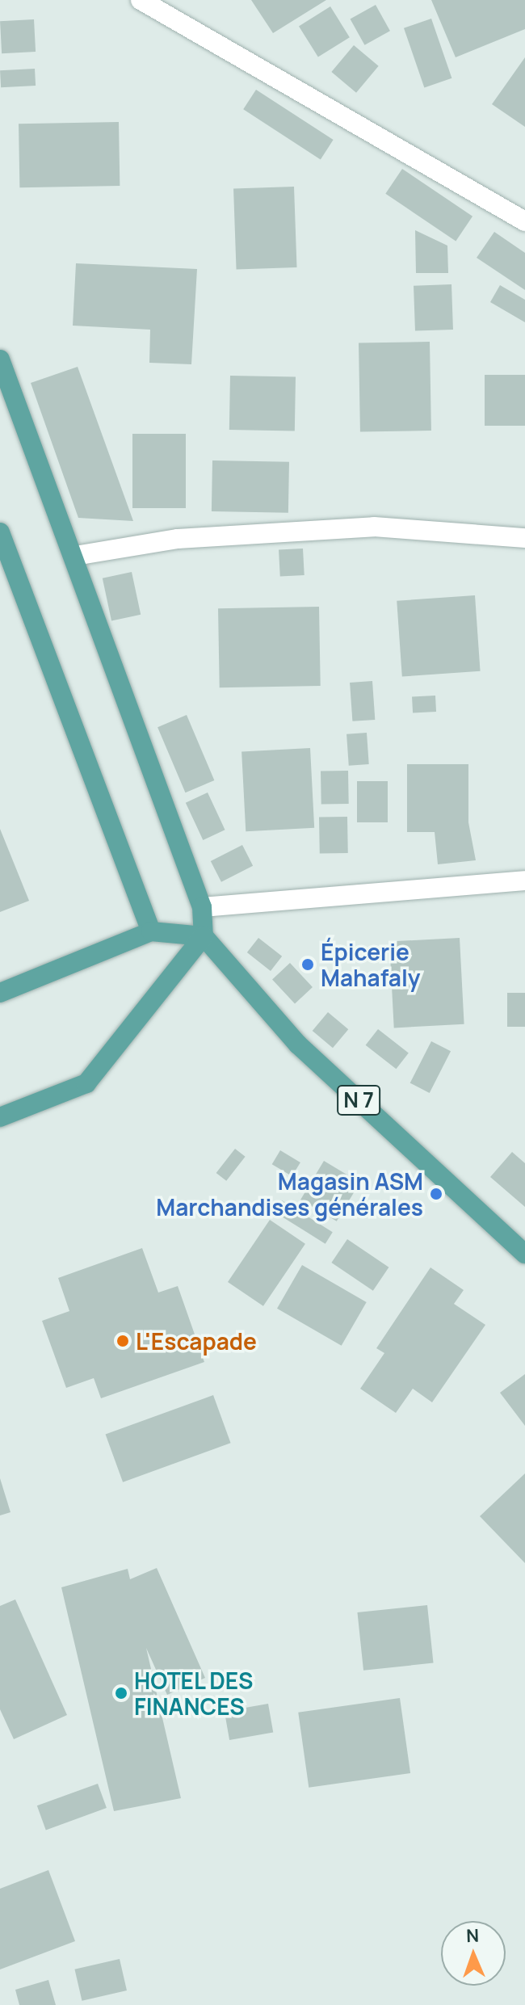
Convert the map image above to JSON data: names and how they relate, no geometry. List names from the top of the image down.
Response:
{
  "streets": {
    "main road": ["N 7"]
  },
  "places": [
    "Épicerie Mahafaly",
    "Magasin ASM Marchandises générales",
    "L'Escapade",
    "HOTEL DES FINANCES"
  ],
  "north": "top"
}
